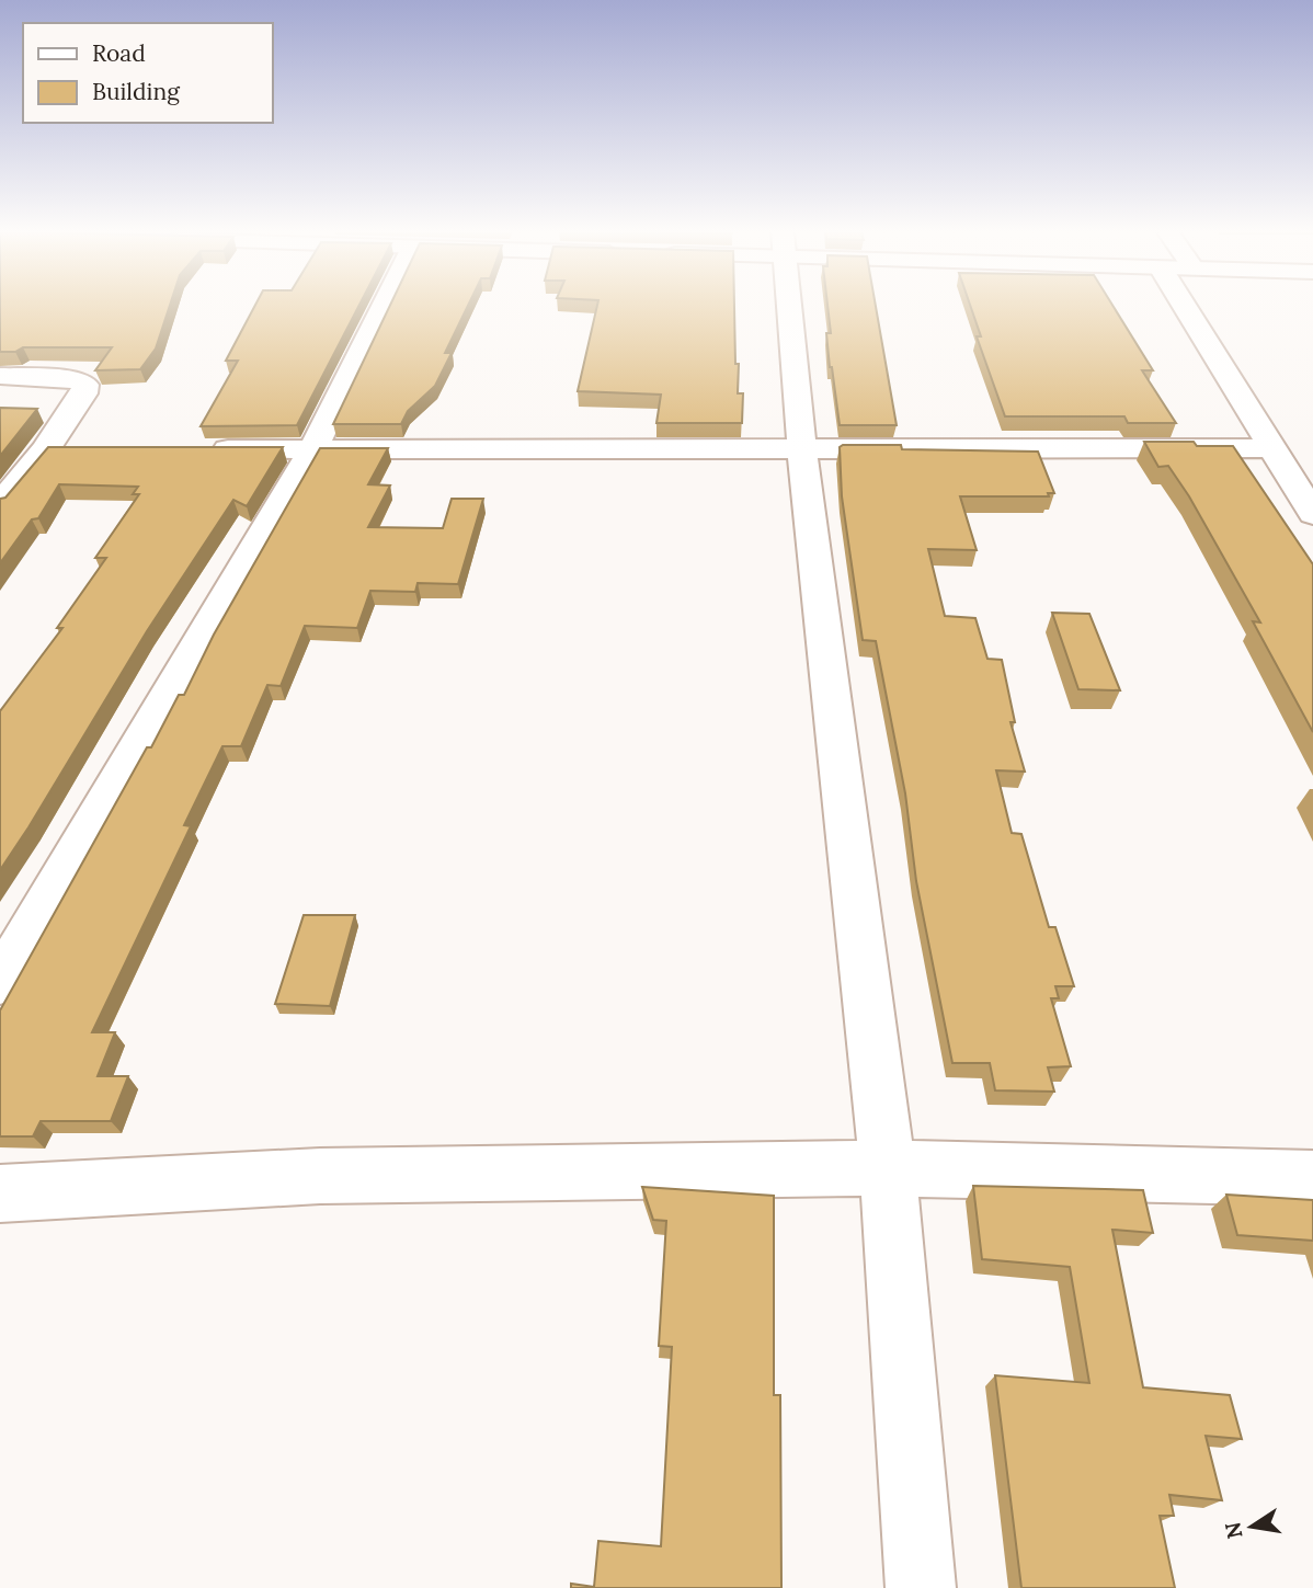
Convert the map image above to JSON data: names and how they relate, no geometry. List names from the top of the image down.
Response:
{
  "legend": ["Road", "Building"],
  "north": "left"
}
